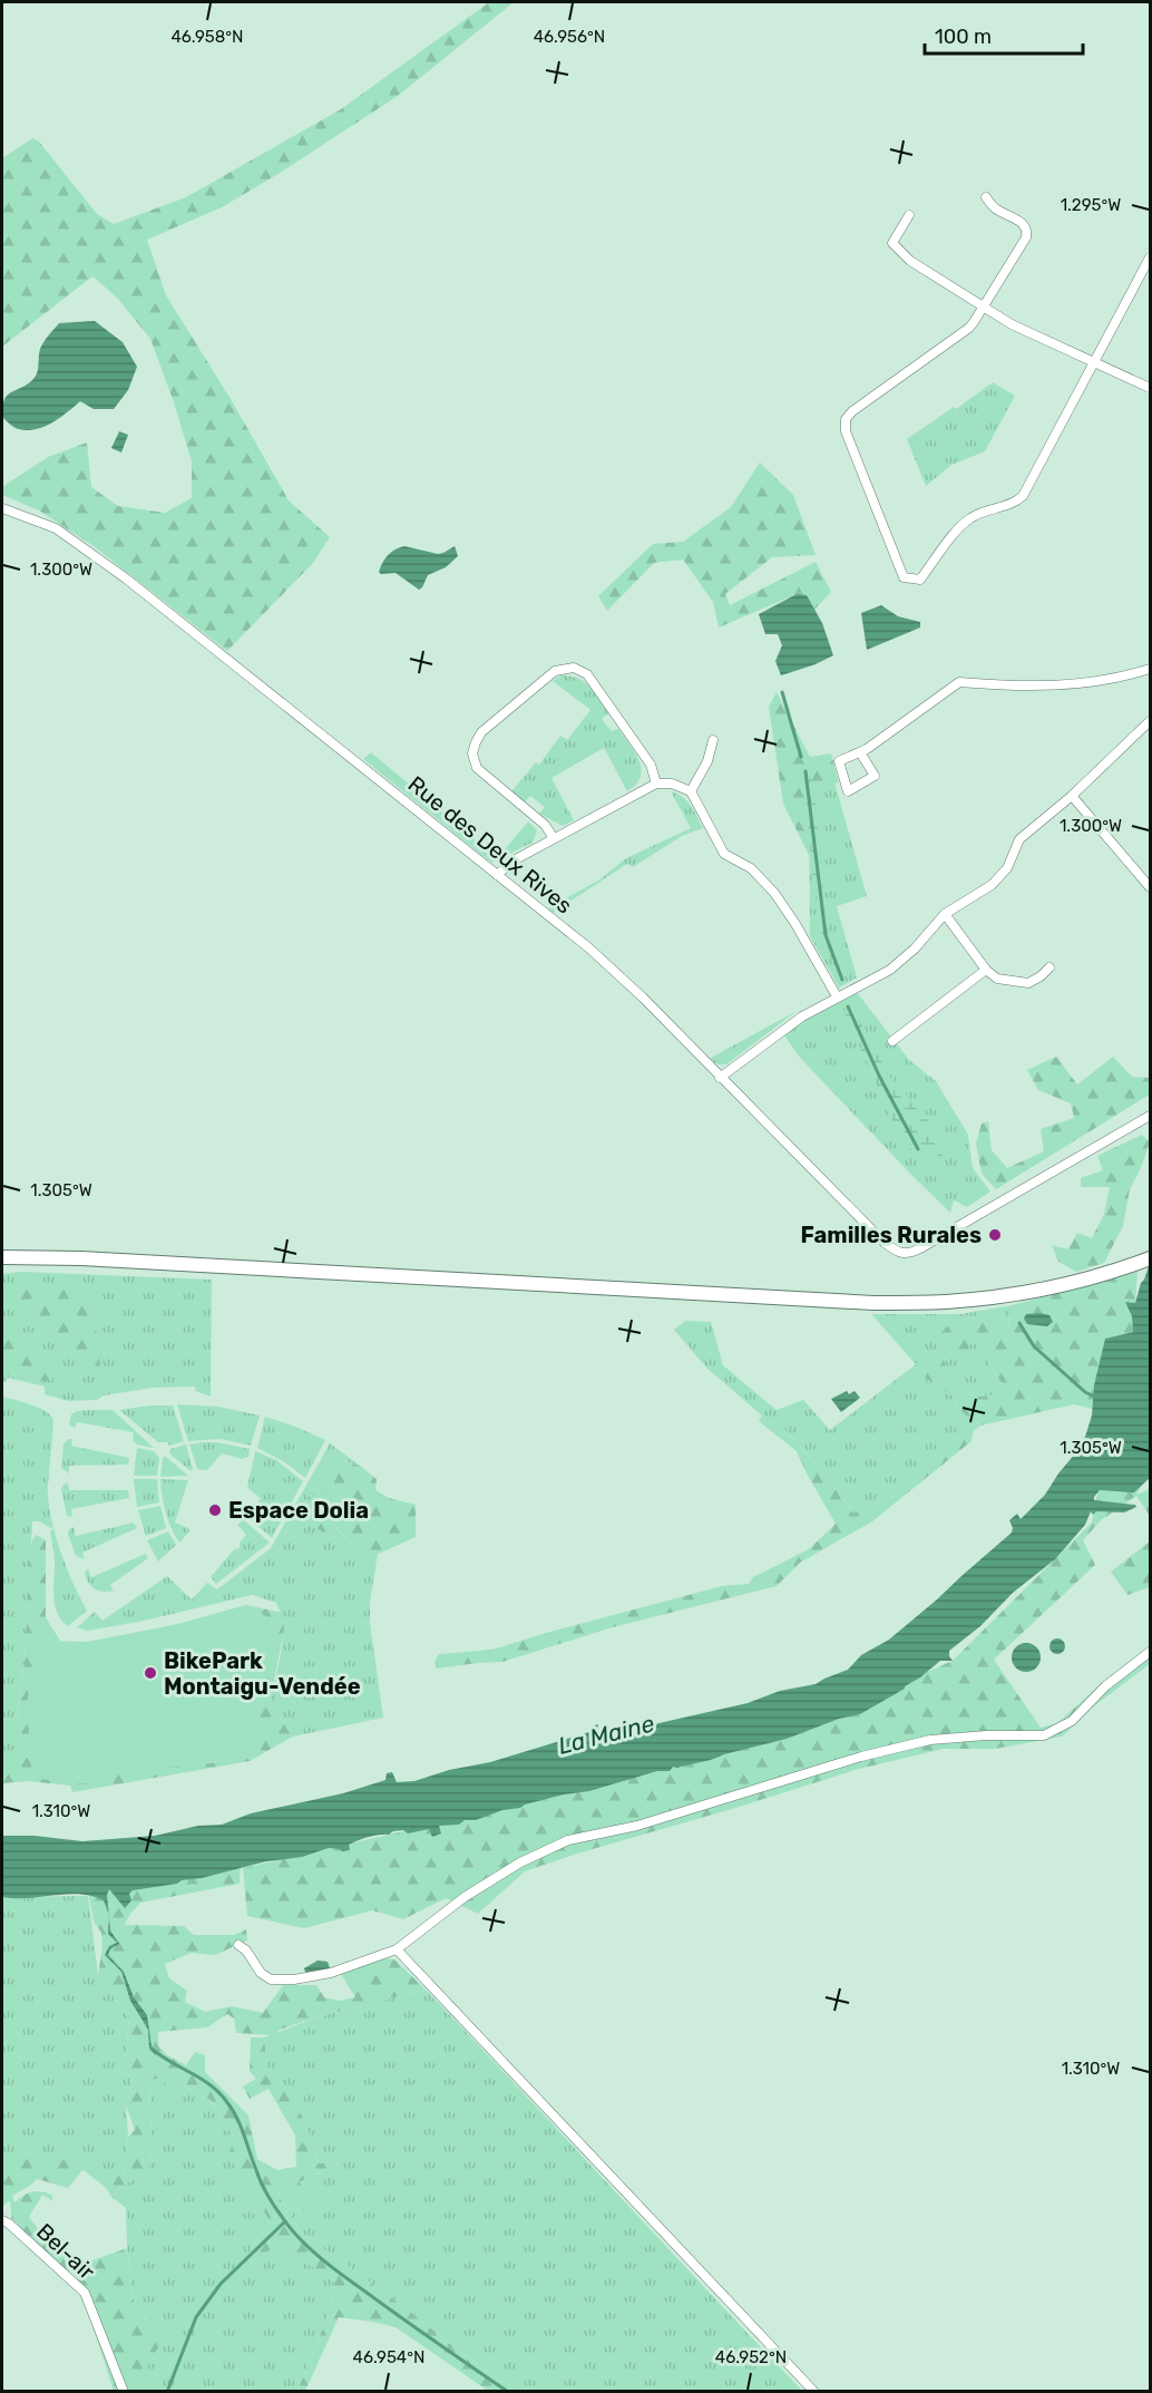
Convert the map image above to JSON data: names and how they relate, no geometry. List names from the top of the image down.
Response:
{
  "streets": {
    "street": ["Rue des Deux Rives", "Bel-air"]
  },
  "water": ["La Maine"],
  "places": ["Familles Rurales", "Espace Dolia", "BikePark Montaigu-Vendée"],
  "scale_bar": "100 m",
  "coordinates": [
    "46.958°N",
    "46.956°N",
    "1.295°W",
    "1.300°W",
    "1.305°W",
    "1.310°W",
    "46.954°N",
    "46.952°N"
  ]
}
